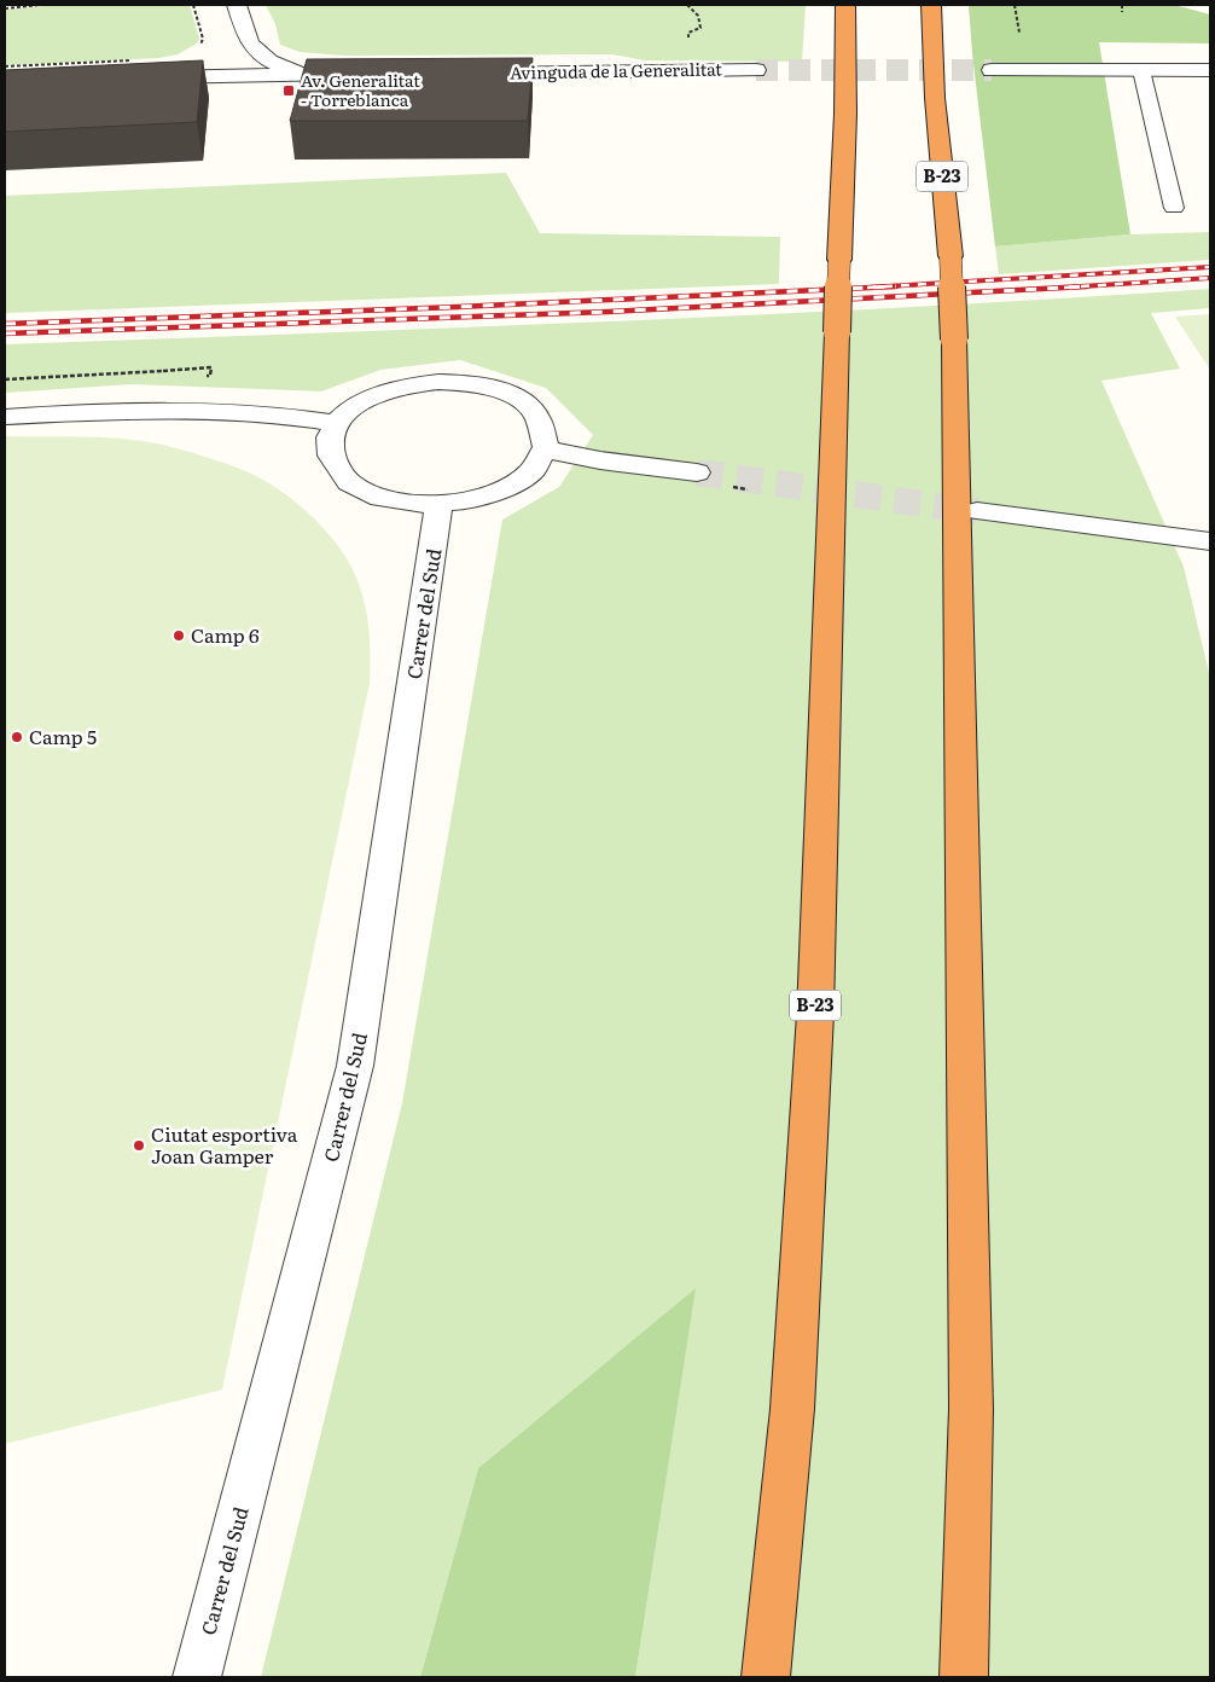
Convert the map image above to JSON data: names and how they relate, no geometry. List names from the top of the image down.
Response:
{
  "streets": {
    "highway": ["B-23"],
    "street": ["Avinguda de la Generalitat", "Carrer del Sud"]
  },
  "places": {
    "transit": ["Av. Generalitat - Torreblanca"],
    "other": ["Camp 6", "Camp 5", "Ciutat esportiva Joan Gamper"]
  }
}
